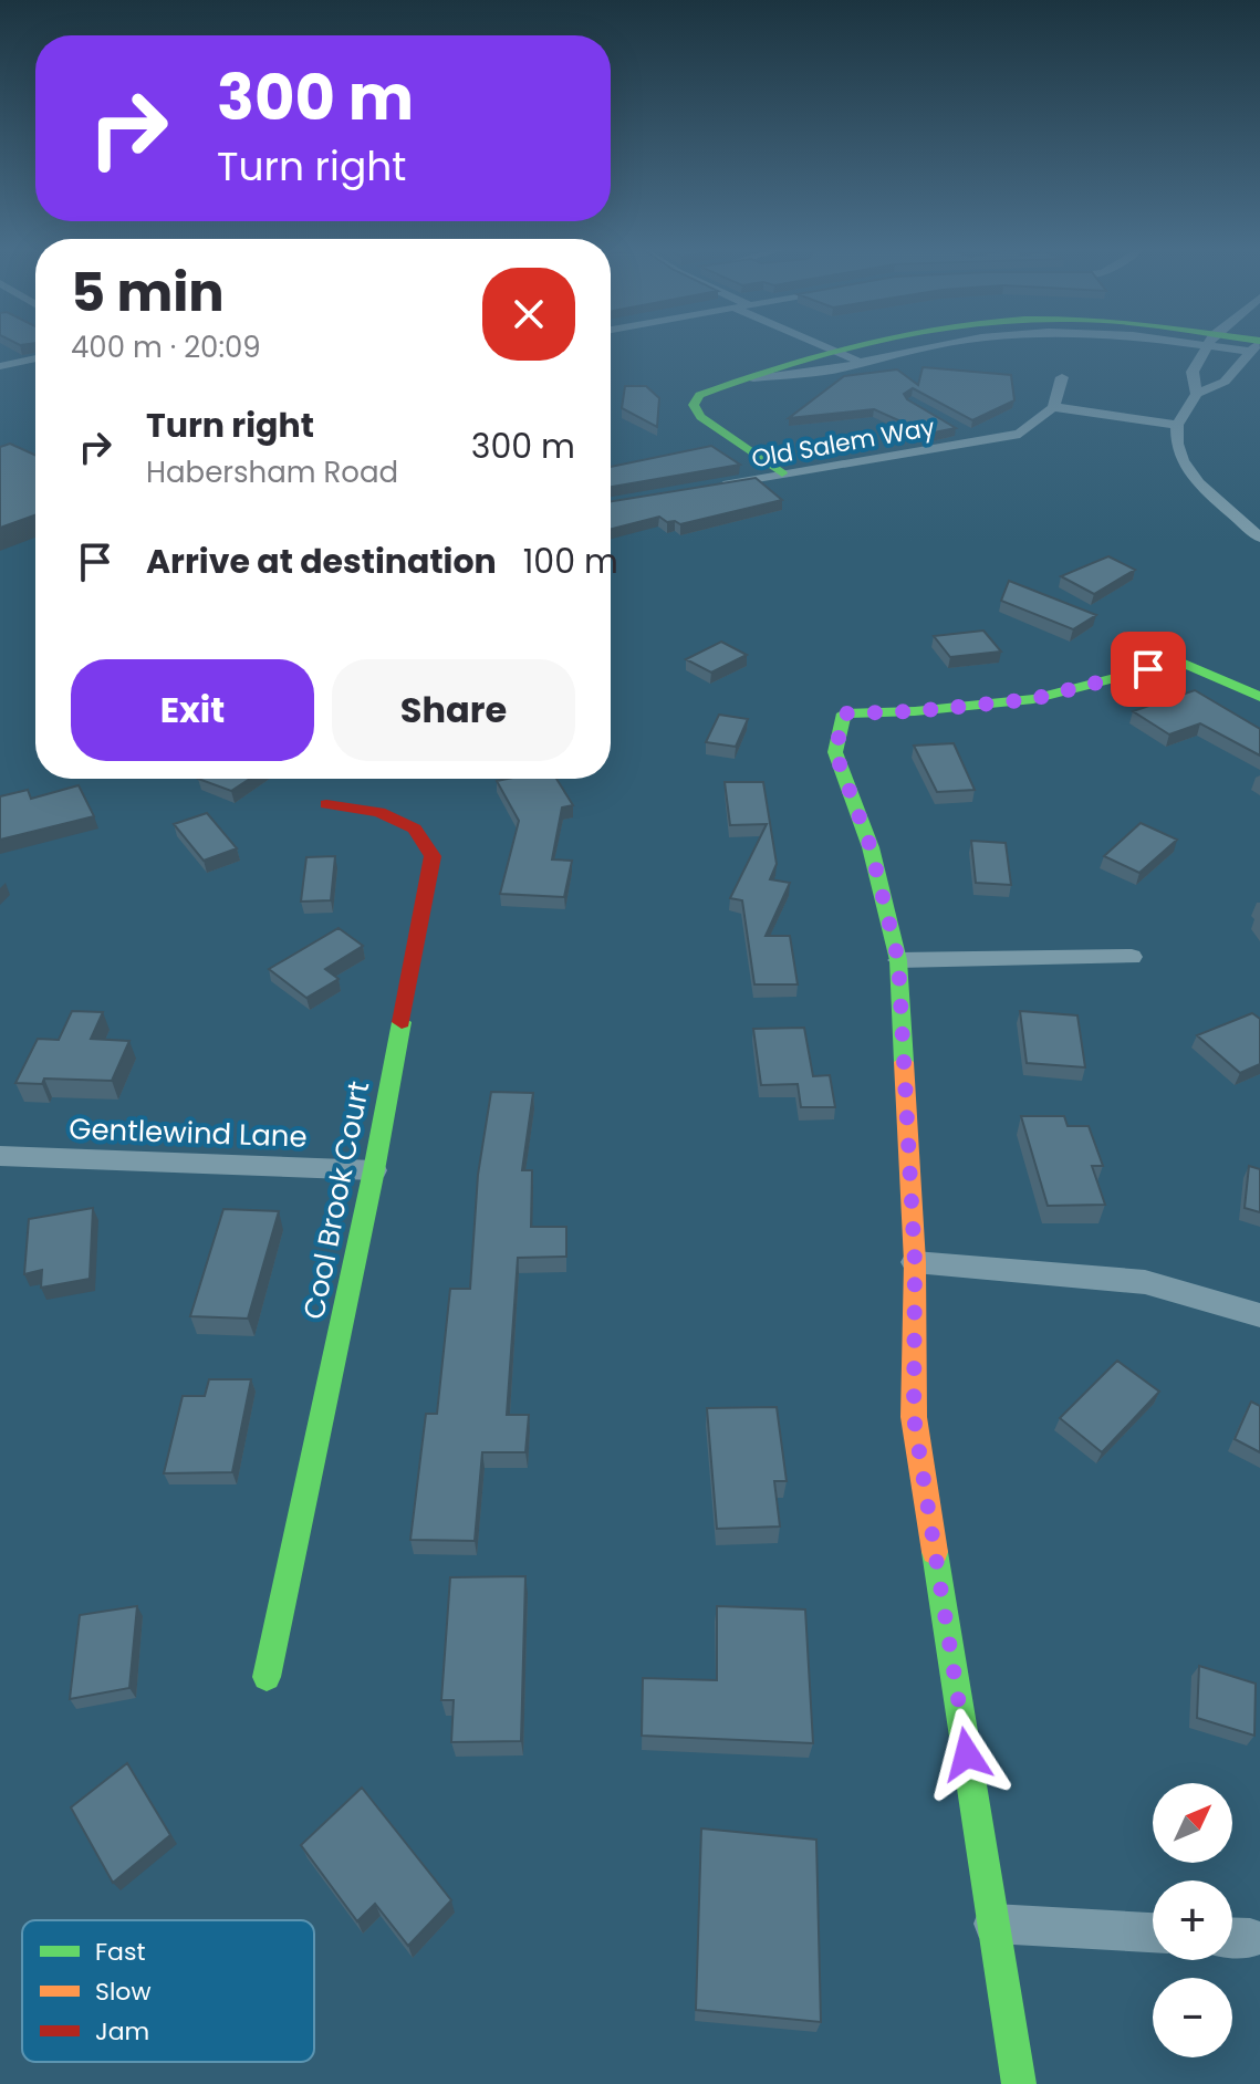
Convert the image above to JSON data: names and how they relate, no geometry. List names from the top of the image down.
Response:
{
  "streets": {
    "street": ["Old Salem Way", "Gentlewind Lane", "Cool Brook Court"]
  },
  "crossings": [
    ["Gentlewind Lane", "Cool Brook Court"]
  ],
  "legend": ["Fast", "Slow", "Jam"],
  "north": "top right",
  "page": {
    "turn": ["300 m", "Turn right"],
    "heading": ["5 min", "400 m · 20:09"],
    "list": [
      {
        "name": "Turn right",
        "note": "Habersham Road",
        "value": "300 m"
      },
      {
        "name": "Arrive at destination",
        "value": "100 m"
      }
    ],
    "buttons": ["Exit", "Share"],
    "map_buttons": ["+", "−"]
  }
}
